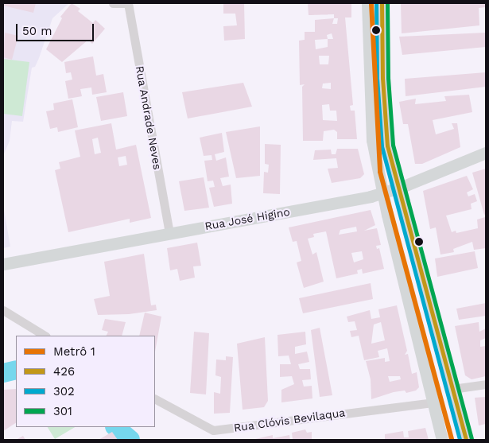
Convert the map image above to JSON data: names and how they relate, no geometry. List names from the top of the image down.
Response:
{
  "streets": {
    "main road": ["Rua José Higino"],
    "street": ["Rua Andrade Neves", "Rua Clóvis Bevilaqua"]
  },
  "crossings": [
    ["Rua Andrade Neves", "Rua José Higino"]
  ],
  "lines": [
    "metro line 1",
    "transit line 426",
    "transit line 302",
    "transit line 301"
  ],
  "legend": [
    "Metrô 1",
    "426",
    "302",
    "301"
  ],
  "scale_bar": "50 m"
}
